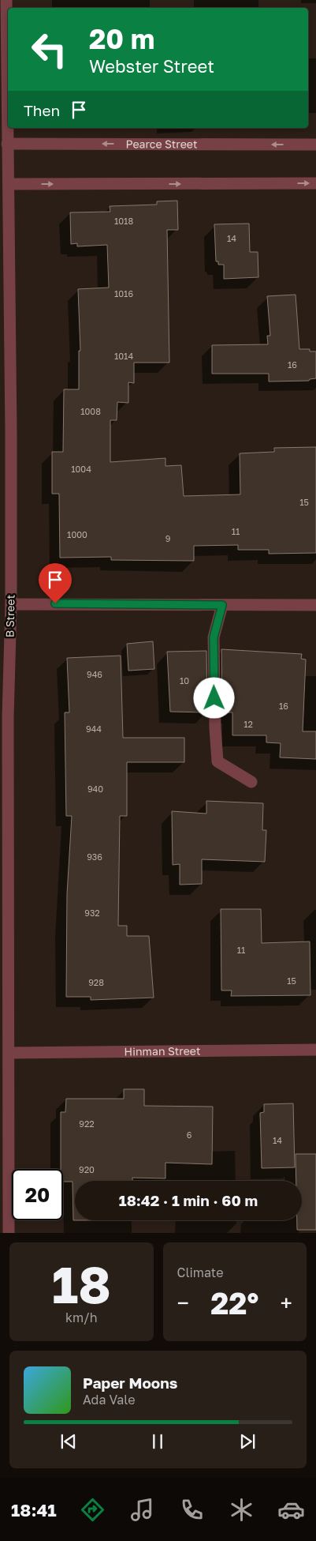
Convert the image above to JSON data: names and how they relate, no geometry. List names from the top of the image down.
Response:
{
  "streets": {
    "street": ["Pearce Street", "B Street", "Hinman Street"]
  },
  "crossings": [
    ["Pearce Street", "B Street"],
    ["B Street", "Hinman Street"]
  ],
  "house_numbers": [
    "1018",
    "14",
    "1016",
    "1014",
    "16",
    "1008",
    "1004",
    "15",
    "11",
    "1000",
    "9",
    "946",
    "10",
    "16",
    "12",
    "944",
    "940",
    "936",
    "932",
    "11",
    "15",
    "928",
    "922",
    "6",
    "14",
    "920"
  ],
  "page": {
    "turn": ["20 m", "Webster Street"],
    "then": "Then",
    "limit": "20",
    "trip": "18:42 · 1 min · 60 m",
    "tile": [
      ["18", "km/h"],
      "Climate"
    ],
    "heat": ["−", "22°", "+"],
    "song": ["Paper Moons", "Ada Vale"],
    "tabs": "18:41"
  }
}
